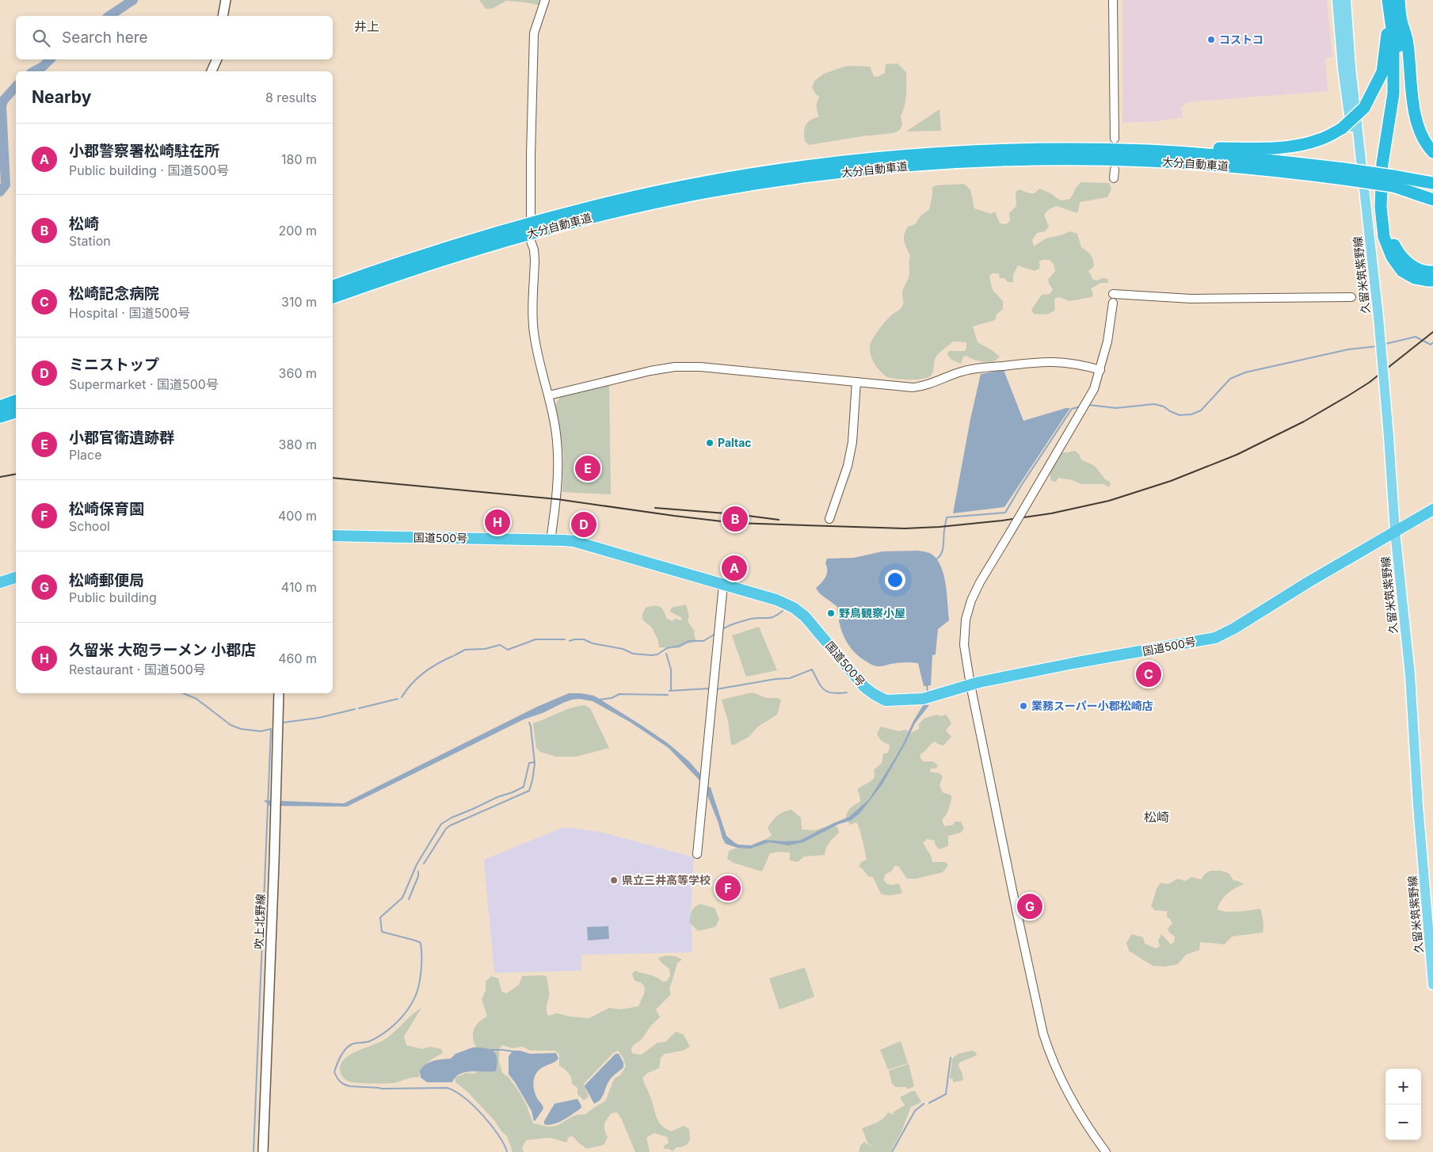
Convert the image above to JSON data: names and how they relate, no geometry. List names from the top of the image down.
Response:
{
  "streets": {
    "highway": ["大分自動車道", "国道500号"],
    "main road": ["久留米筑紫野線", "吹上北野線"]
  },
  "crossings": [
    ["久留米筑紫野線", "国道500号"]
  ],
  "districts": ["井上", "松崎"],
  "places": [
    "コストコ",
    "Paltac",
    "野鳥観察小屋",
    "業務スーパー小郡松崎店",
    "県立三井高等学校"
  ],
  "page": {
    "search": "Search here",
    "heading": ["Nearby", "8 results"],
    "list": [
      {
        "mark": "A",
        "name": "小郡警察署松崎駐在所",
        "note": "Public building · 国道500号",
        "value": "180 m"
      },
      {
        "mark": "B",
        "name": "松崎",
        "note": "Station",
        "value": "200 m"
      },
      {
        "mark": "C",
        "name": "松崎記念病院",
        "note": "Hospital · 国道500号",
        "value": "310 m"
      },
      {
        "mark": "D",
        "name": "ミニストップ",
        "note": "Supermarket · 国道500号",
        "value": "360 m"
      },
      {
        "mark": "E",
        "name": "小郡官衛遺跡群",
        "note": "Place",
        "value": "380 m"
      },
      {
        "mark": "F",
        "name": "松崎保育園",
        "note": "School",
        "value": "400 m"
      },
      {
        "mark": "G",
        "name": "松崎郵便局",
        "note": "Public building",
        "value": "410 m"
      },
      {
        "mark": "H",
        "name": "久留米 大砲ラーメン 小郡店",
        "note": "Restaurant · 国道500号",
        "value": "460 m"
      }
    ],
    "pins": [
      "E",
      "B",
      "H",
      "D",
      "A",
      "C",
      "F",
      "G"
    ],
    "map_buttons": ["+", "−"]
  }
}
